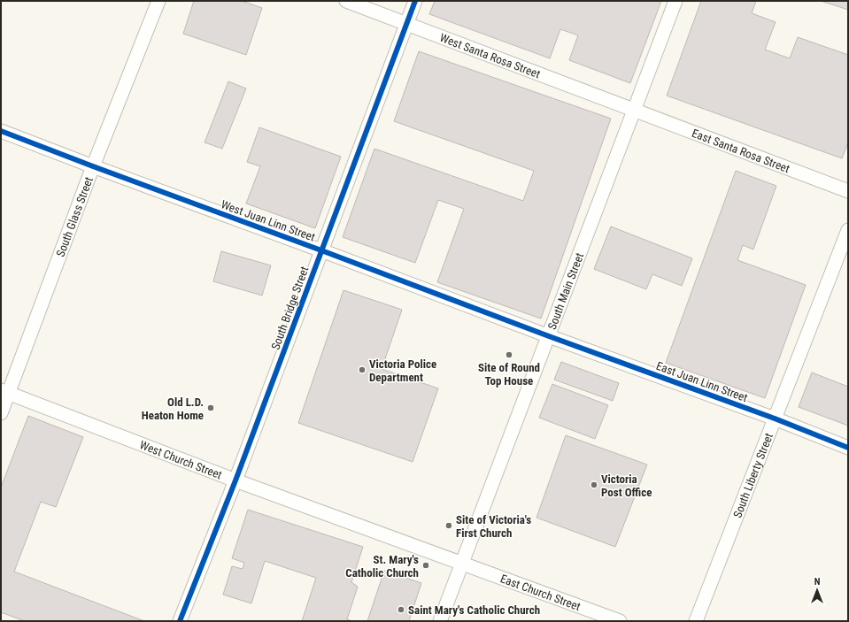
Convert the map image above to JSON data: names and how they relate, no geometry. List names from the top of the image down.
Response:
{
  "streets": {
    "street": [
      "West Santa Rosa Street",
      "East Santa Rosa Street",
      "South Glass Street",
      "West Juan Linn Street",
      "South Main Street",
      "South Bridge Street",
      "East Juan Linn Street",
      "West Church Street",
      "South Liberty Street",
      "East Church Street"
    ]
  },
  "crossings": [
    ["West Santa Rosa Street", "East Santa Rosa Street"],
    ["West Santa Rosa Street", "South Main Street"],
    ["West Santa Rosa Street", "South Bridge Street"],
    ["East Santa Rosa Street", "South Main Street"],
    ["South Glass Street", "West Juan Linn Street"],
    ["South Glass Street", "West Church Street"],
    ["West Juan Linn Street", "South Main Street"],
    ["West Juan Linn Street", "South Bridge Street"],
    ["West Juan Linn Street", "East Juan Linn Street"],
    ["South Main Street", "East Juan Linn Street"],
    ["South Main Street", "West Church Street"],
    ["South Main Street", "East Church Street"],
    ["South Bridge Street", "West Church Street"],
    ["East Juan Linn Street", "South Liberty Street"],
    ["West Church Street", "East Church Street"]
  ],
  "places": [
    "Site of Round Top House",
    "Victoria Police Department",
    "Old L.D. Heaton Home",
    "Victoria Post Office",
    "Site of Victoria's First Church",
    "St. Mary's Catholic Church",
    "Saint Mary's Catholic Church"
  ],
  "north": "top"
}
